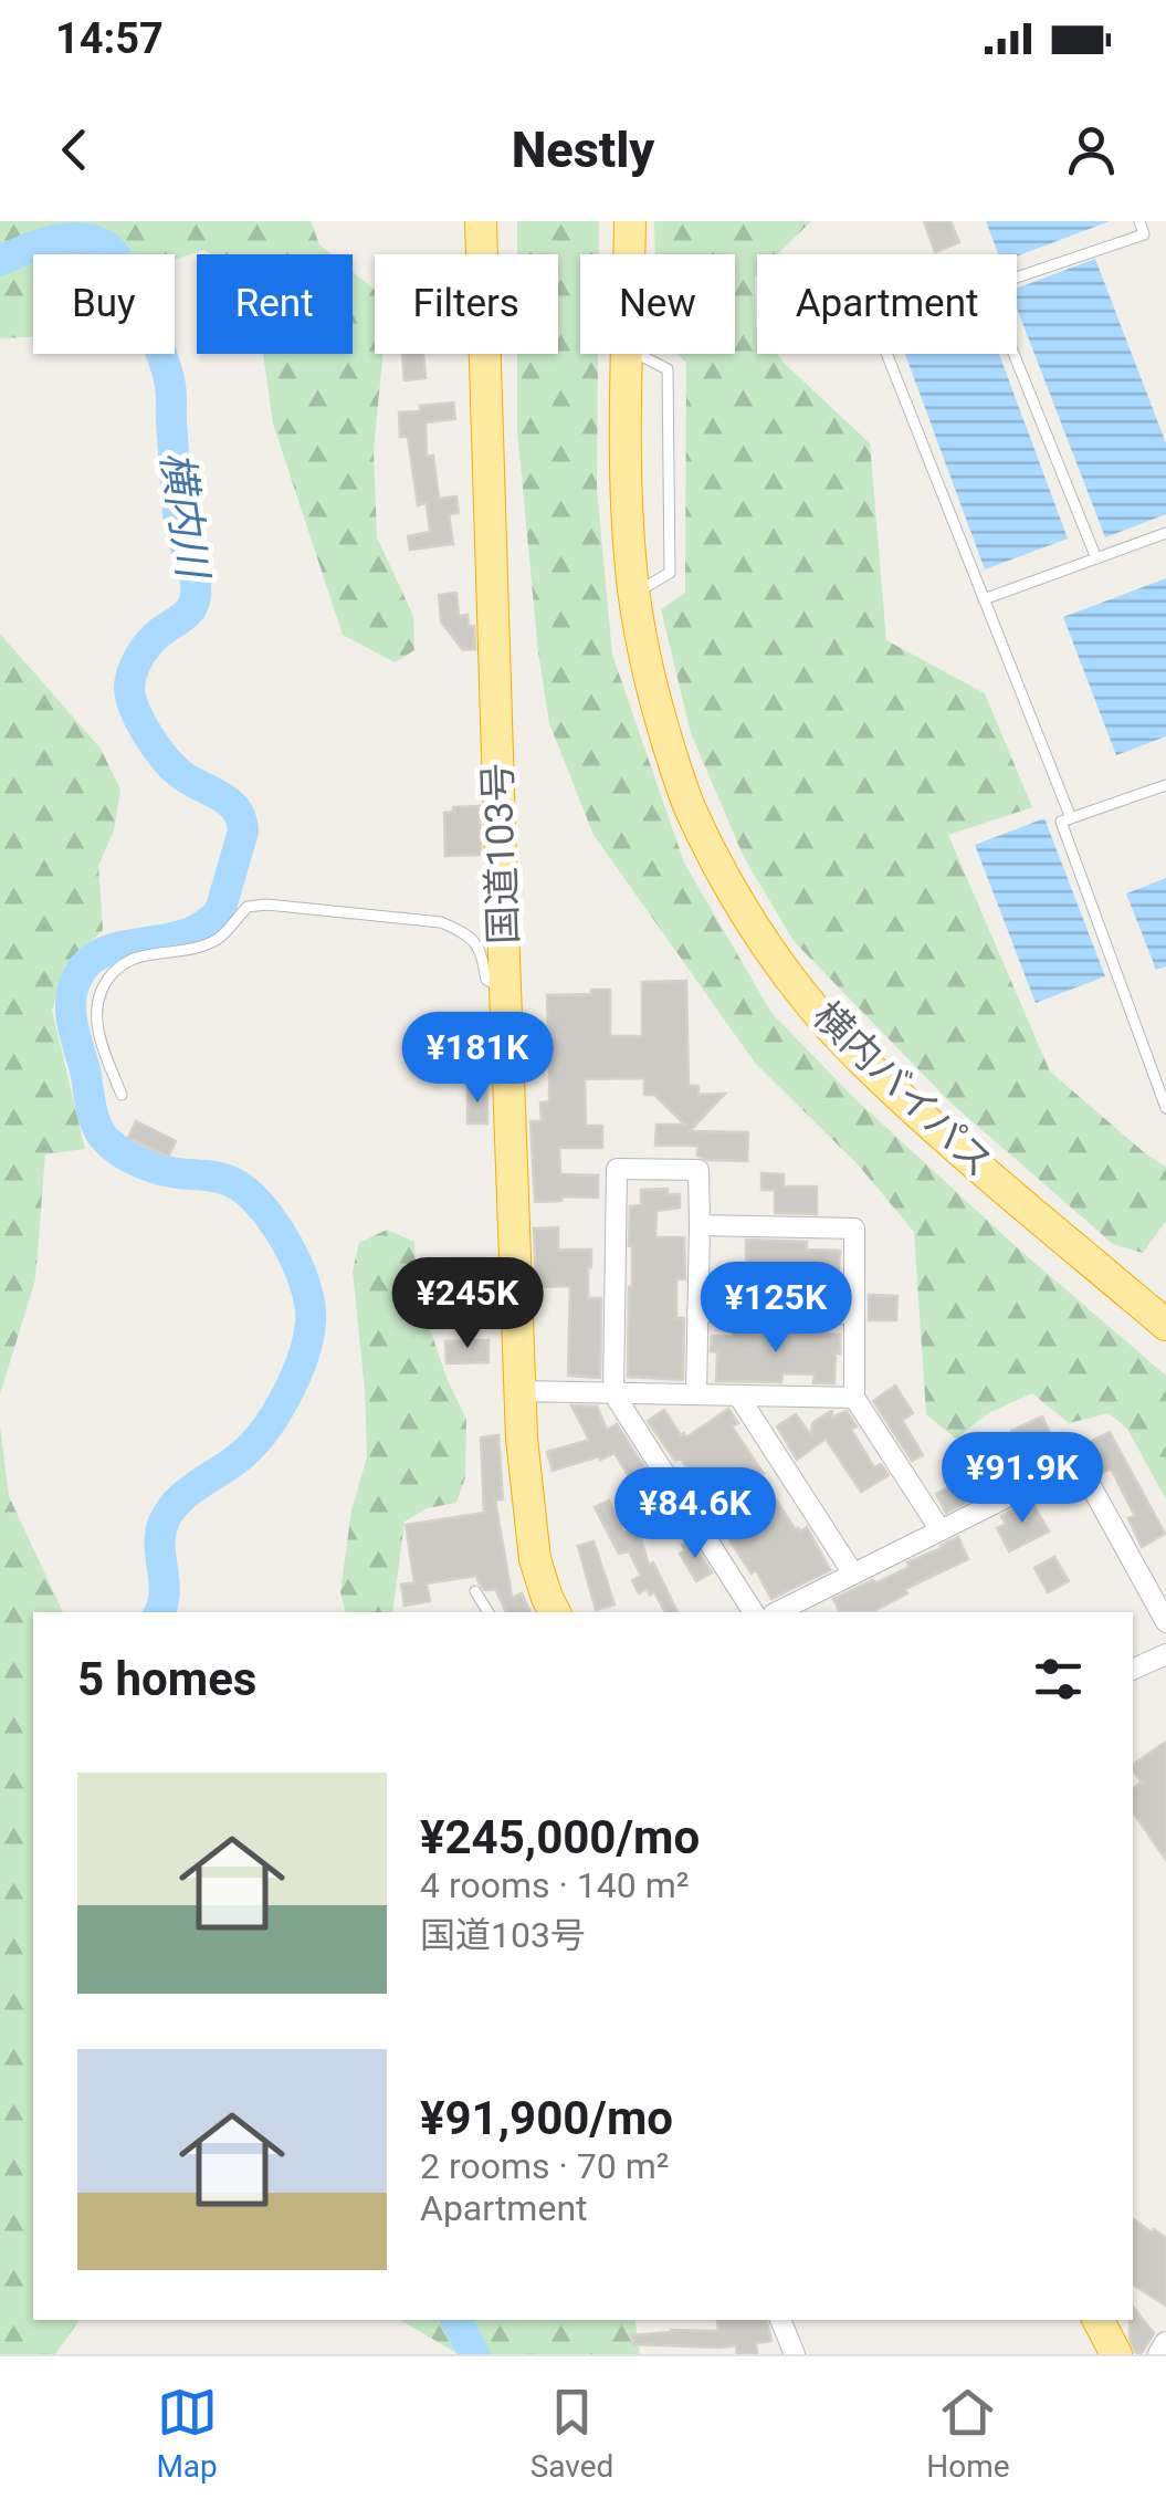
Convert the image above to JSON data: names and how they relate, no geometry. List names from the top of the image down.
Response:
{
  "streets": {
    "highway": ["国道103号", "横内バイパス"]
  },
  "water": ["横内川"],
  "page": {
    "status": "14:57",
    "header": "Nestly",
    "chip": [
      "Buy",
      "Rent",
      "Filters",
      "New",
      "Apartment"
    ],
    "price": [
      "¥181K",
      "¥245K",
      "¥125K",
      "¥91.9K",
      "¥84.6K"
    ],
    "heading": "5 homes",
    "list": [
      {
        "name": "¥245,000/mo",
        "note": "4 rooms · 140 m² · 国道103号"
      },
      {
        "name": "¥91,900/mo",
        "note": "2 rooms · 70 m² · Apartment"
      }
    ],
    "tabs": ["Map", "Saved", "Home"]
  }
}
